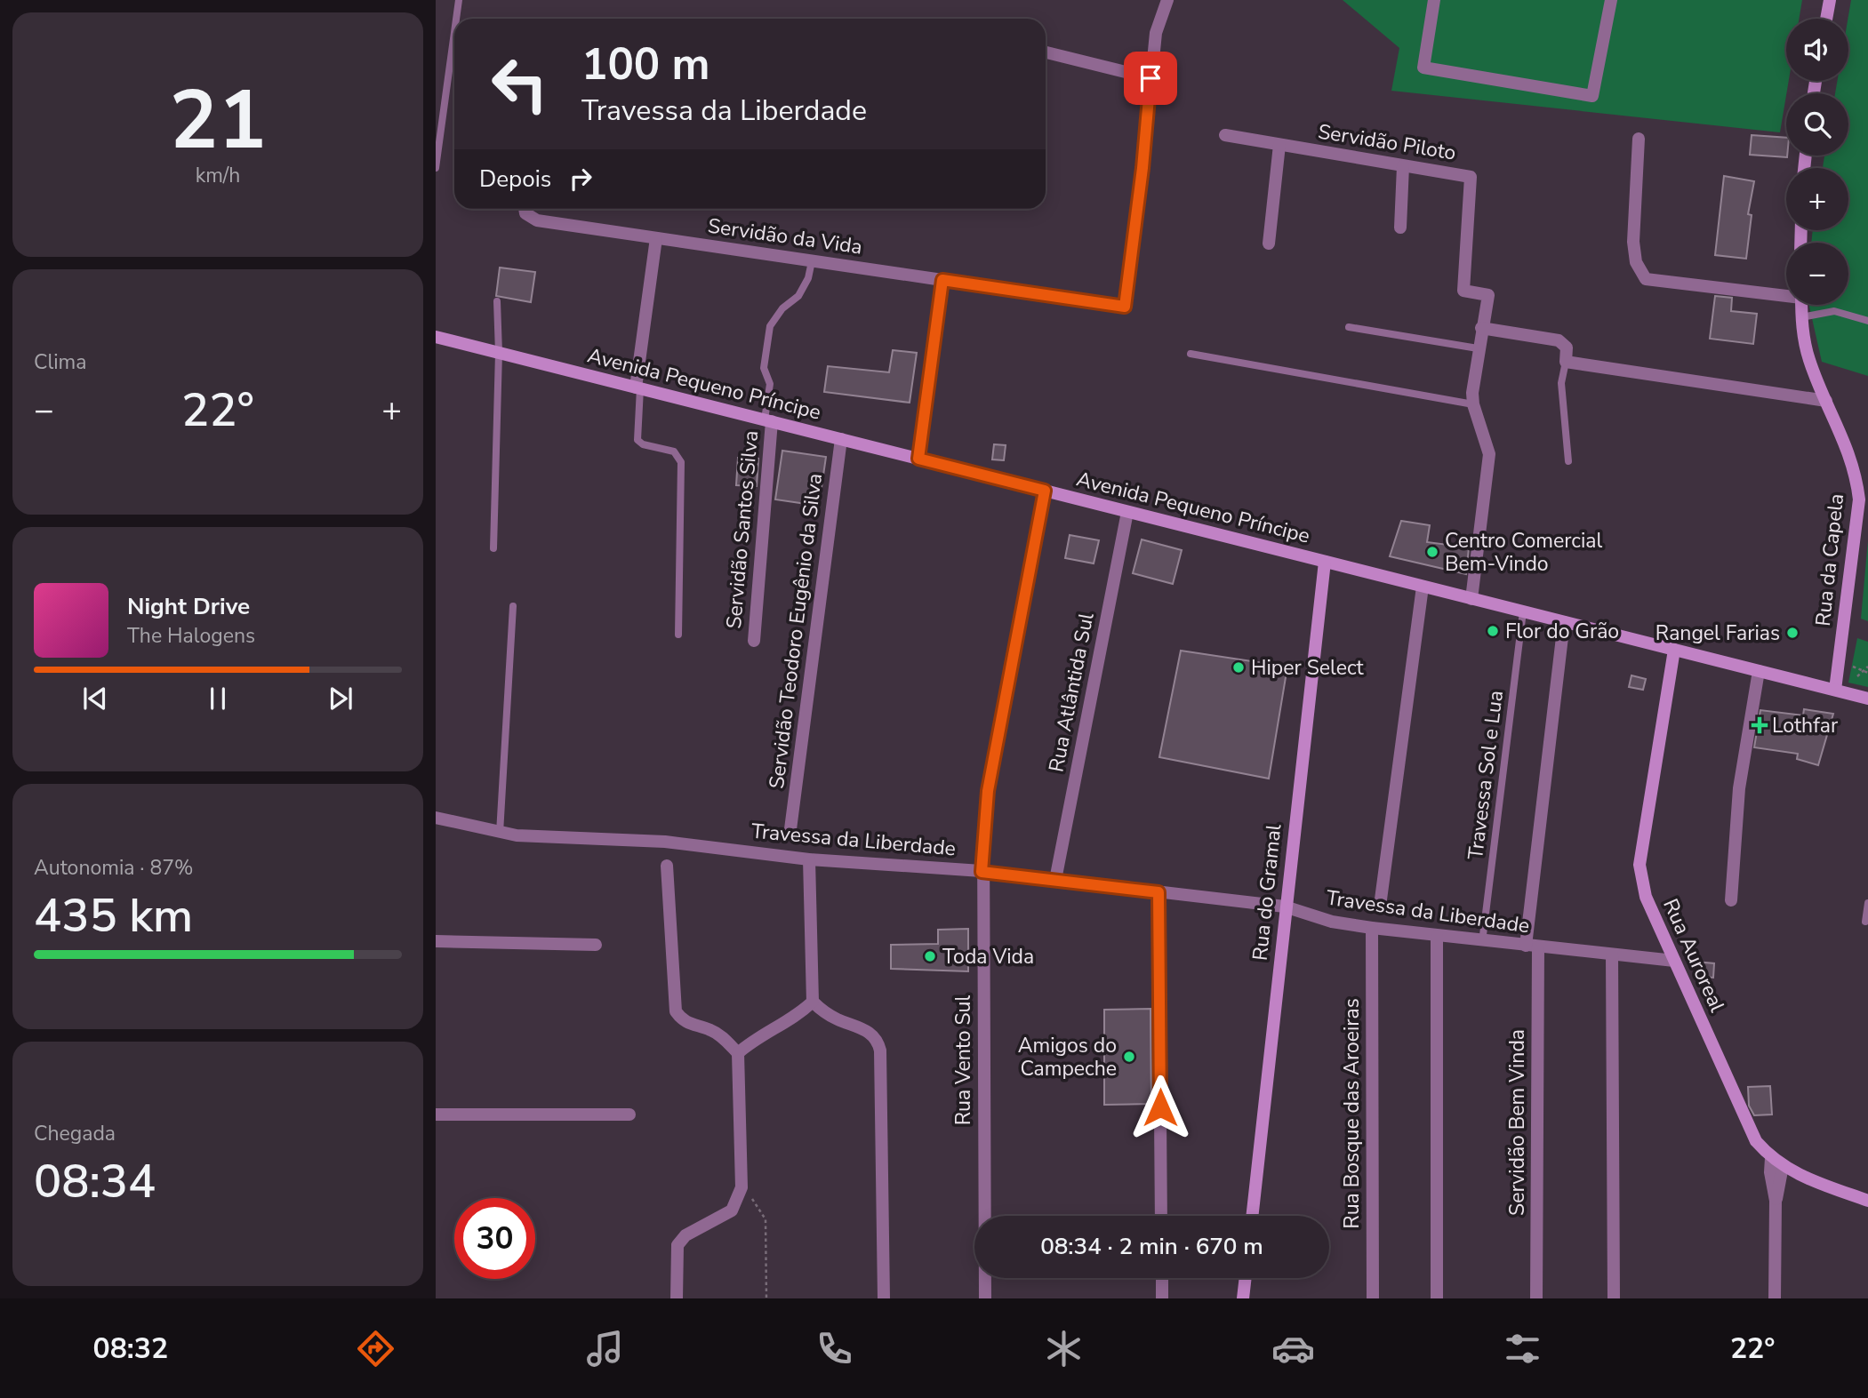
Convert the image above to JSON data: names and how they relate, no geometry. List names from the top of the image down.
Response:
{
  "streets": {
    "main road": [
      "Avenida Pequeno Príncipe",
      "Rua da Capela",
      "Rua do Gramal",
      "Rua Auroreal"
    ],
    "street": [
      "Servidão Piloto",
      "Servidão da Vida",
      "Servidão Santos Silva",
      "Servidão Teodoro Eugênio da Silva",
      "Rua Atlântida Sul",
      "Travessa da Liberdade",
      "Rua Vento Sul",
      "Rua Bosque das Aroeiras",
      "Servidão Bem Vinda"
    ],
    "lane": ["Travessa Sol e Lua"]
  },
  "crossings": [
    ["Servidão Piloto", "Avenida Pequeno Príncipe"],
    ["Avenida Pequeno Príncipe", "Servidão Santos Silva"],
    ["Avenida Pequeno Príncipe", "Rua da Capela"],
    ["Avenida Pequeno Príncipe", "Servidão Teodoro Eugênio da Silva"],
    ["Avenida Pequeno Príncipe", "Rua Atlântida Sul"],
    ["Avenida Pequeno Príncipe", "Travessa Sol e Lua"],
    ["Avenida Pequeno Príncipe", "Rua do Gramal"],
    ["Avenida Pequeno Príncipe", "Rua Auroreal"],
    ["Avenida Pequeno Príncipe", "Rua Vento Sul"],
    ["Avenida Pequeno Príncipe", "Servidão Bem Vinda"],
    ["Rua Atlântida Sul", "Travessa da Liberdade"],
    ["Travessa Sol e Lua", "Travessa da Liberdade"],
    ["Travessa da Liberdade", "Rua do Gramal"],
    ["Travessa da Liberdade", "Rua Auroreal"],
    ["Travessa da Liberdade", "Rua Vento Sul"],
    ["Travessa da Liberdade", "Rua Bosque das Aroeiras"],
    ["Travessa da Liberdade", "Servidão Bem Vinda"]
  ],
  "places": {
    "other": [
      "Centro Comercial Bem-Vindo",
      "Flor do Grão",
      "Rangel Farias",
      "Hiper Select",
      "Toda Vida",
      "Amigos do Campeche"
    ],
    "health": ["Lothfar"]
  },
  "page": {
    "tile": [
      ["21", "km/h"],
      "Clima",
      ["Autonomia · 87%", "435 km"],
      ["Chegada", "08:34"]
    ],
    "map_buttons": ["+", "−"],
    "turn": ["100 m", "Travessa da Liberdade"],
    "then": "Depois",
    "heat": ["−", "22°", "+"],
    "song": ["Night Drive", "The Halogens"],
    "limit": "30",
    "trip": "08:34 · 2 min · 670 m",
    "tabs": ["08:32", "22°"]
  }
}
